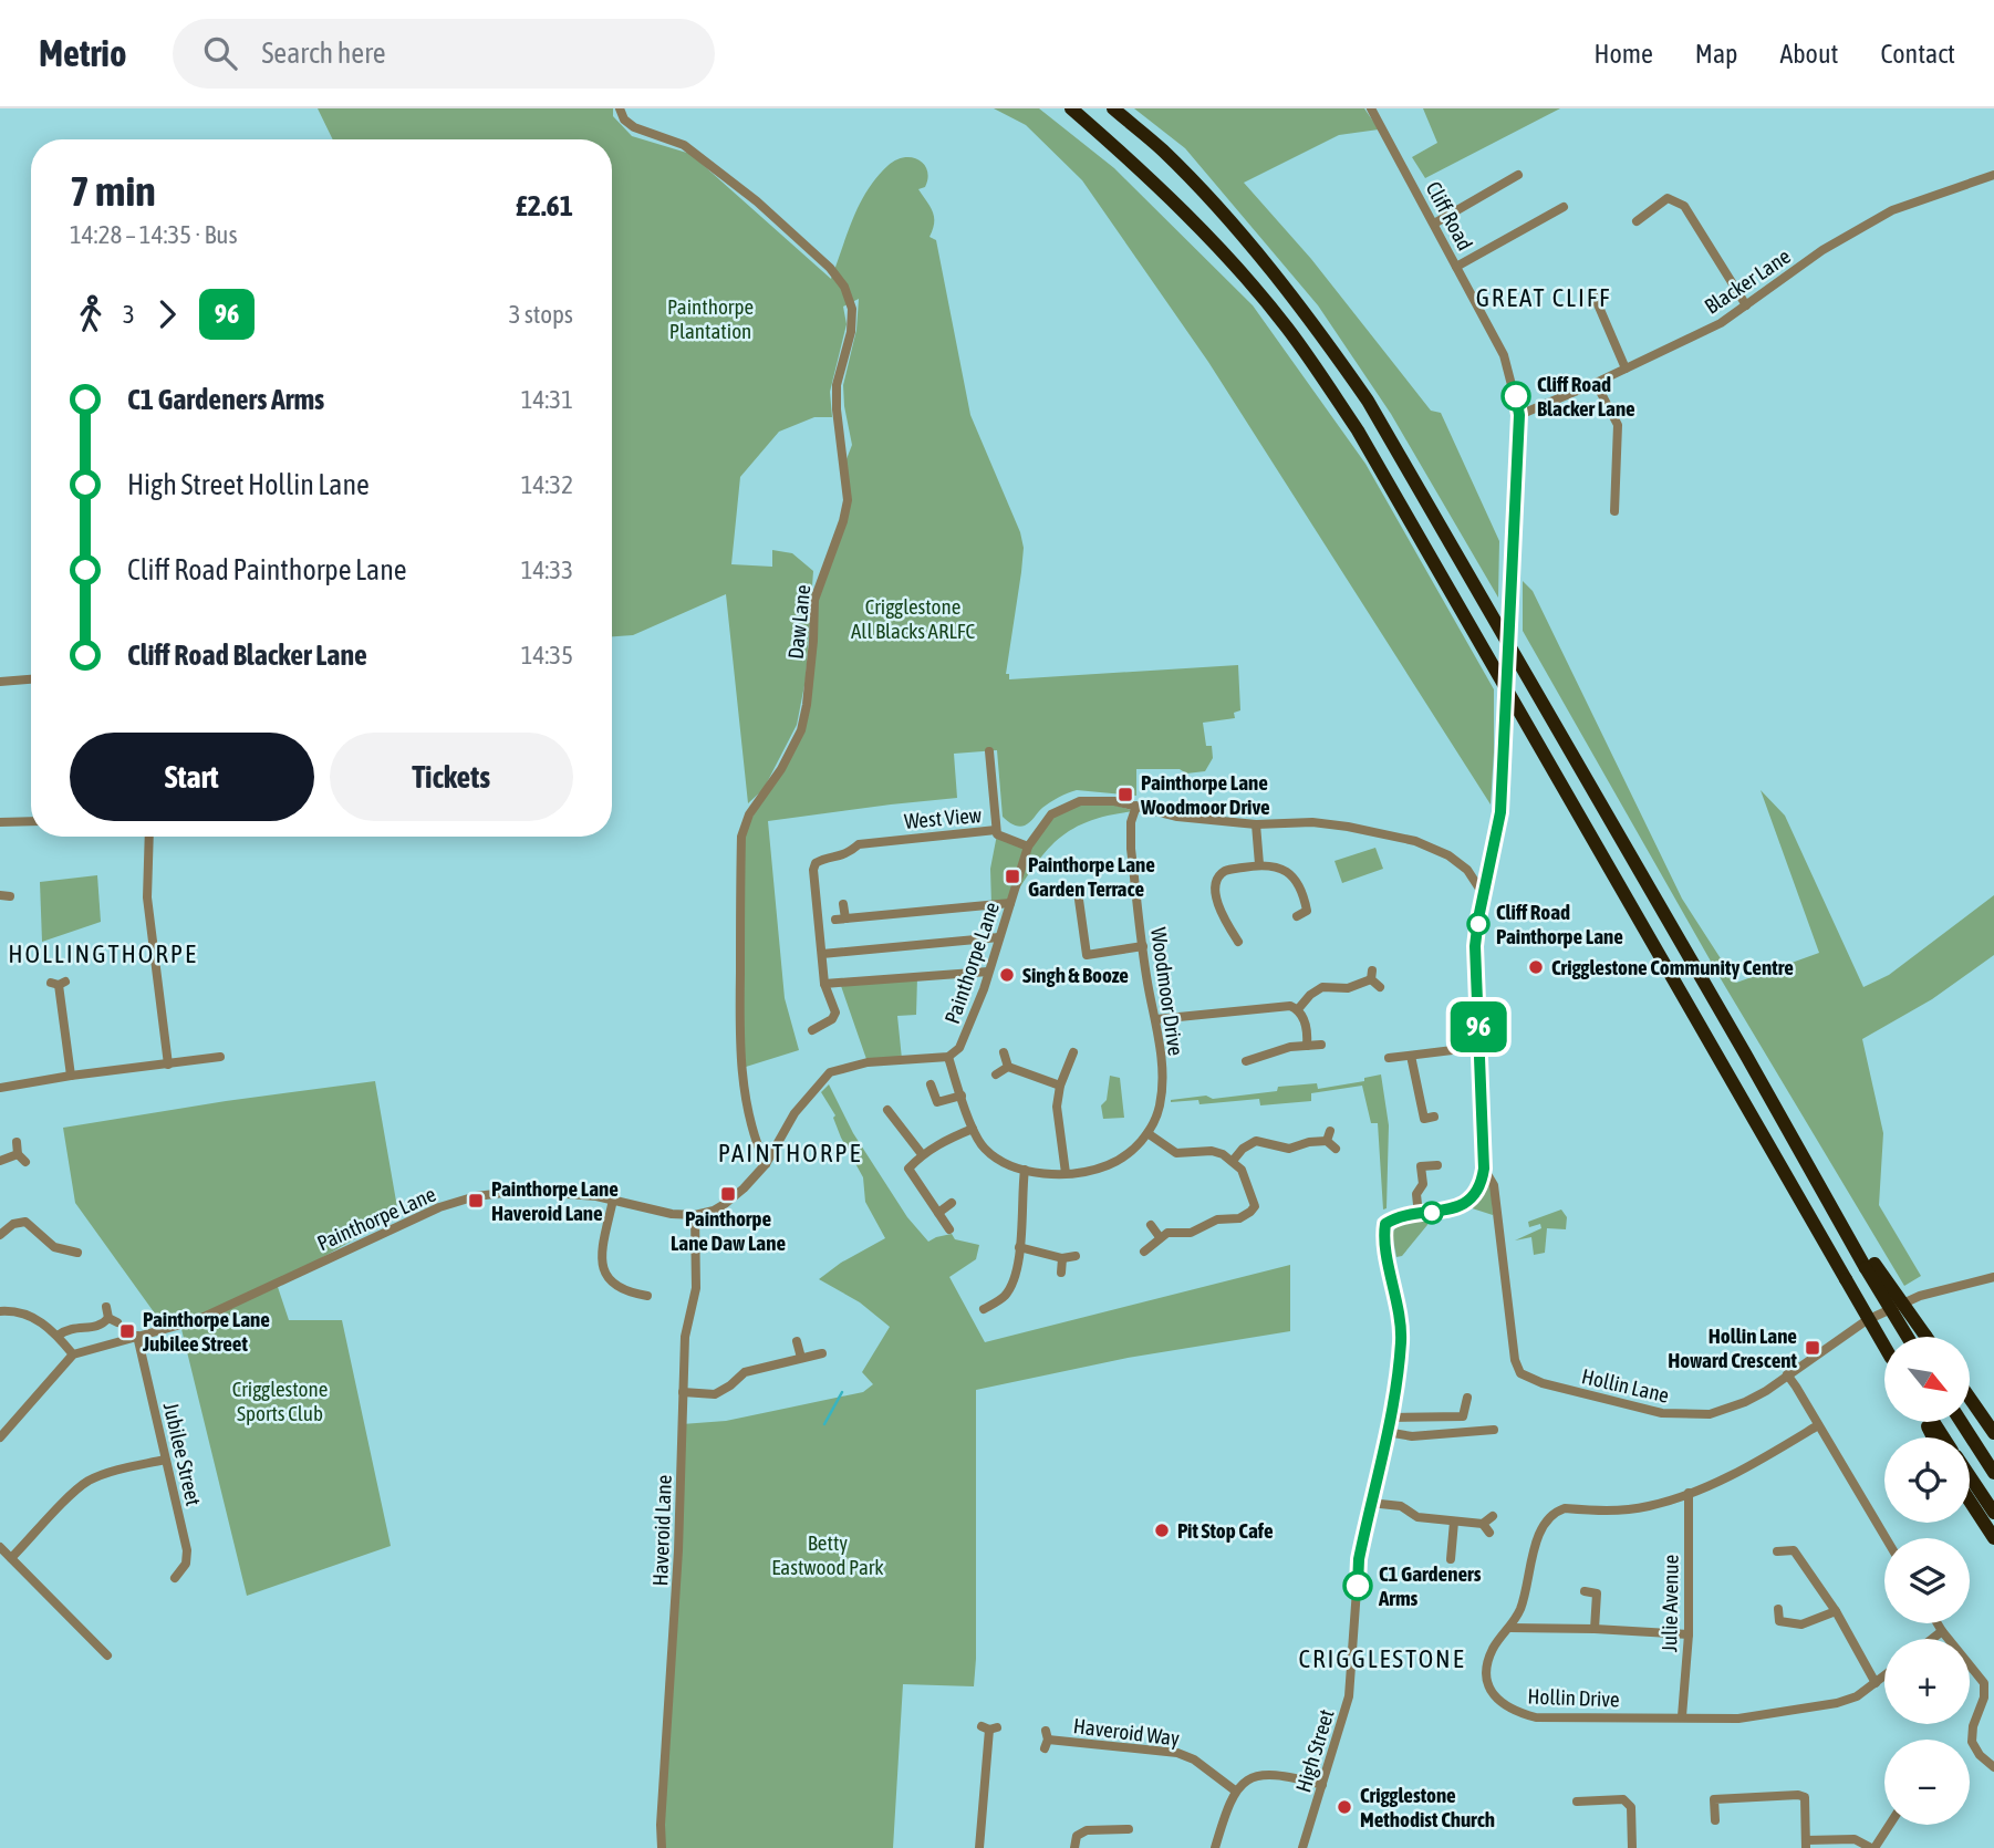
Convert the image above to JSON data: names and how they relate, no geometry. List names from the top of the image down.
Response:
{
  "streets": {
    "street": [
      "Cliff Road",
      "Blacker Lane",
      "Daw Lane",
      "West View",
      "Painthorpe Lane",
      "Woodmoor Drive",
      "Hollin Lane",
      "Jubilee Street",
      "Haveroid Lane",
      "Julie Avenue",
      "Hollin Drive",
      "Haveroid Way",
      "High Street"
    ]
  },
  "crossings": [
    ["Cliff Road", "Blacker Lane"],
    ["Cliff Road", "Painthorpe Lane"],
    ["Cliff Road", "Hollin Lane"],
    ["Cliff Road", "High Street"],
    ["Painthorpe Lane", "Woodmoor Drive"],
    ["Painthorpe Lane", "Jubilee Street"],
    ["Painthorpe Lane", "Haveroid Lane"],
    ["Hollin Lane", "High Street"],
    ["Julie Avenue", "Hollin Drive"]
  ],
  "districts": [
    "GREAT CLIFF",
    "HOLLINGTHORPE",
    "PAINTHORPE",
    "CRIGGLESTONE"
  ],
  "parks": [
    "Painthorpe Plantation",
    "Crigglestone All Blacks ARLFC",
    "Crigglestone Sports Club",
    "Betty Eastwood Park"
  ],
  "places": {
    "other": [
      "Cliff Road Blacker Lane",
      "Cliff Road Painthorpe Lane",
      "Crigglestone Community Centre",
      "Singh & Booze",
      "Pit Stop Cafe",
      "C1 Gardeners Arms",
      "Crigglestone Methodist Church"
    ],
    "transit": [
      "Painthorpe Lane Woodmoor Drive",
      "Painthorpe Lane Garden Terrace",
      "Painthorpe Lane Daw Lane",
      "Painthorpe Lane Haveroid Lane",
      "Painthorpe Lane Jubilee Street",
      "Hollin Lane Howard Crescent"
    ]
  },
  "lines": ["bus line 96"],
  "north": "bottom right",
  "page": {
    "header": "Metrio",
    "search": "Search here",
    "nav": [
      "Home",
      "Map",
      "About",
      "Contact"
    ],
    "on_map": "96",
    "heading": ["7 min", "14:28 – 14:35 · Bus", "£2.61"],
    "legs": ["3", "96", "3 stops"],
    "list": [
      {
        "name": "C1 Gardeners Arms",
        "value": "14:31"
      },
      {
        "name": "High Street Hollin Lane",
        "value": "14:32"
      },
      {
        "name": "Cliff Road Painthorpe Lane",
        "value": "14:33"
      },
      {
        "name": "Cliff Road Blacker Lane",
        "value": "14:35"
      }
    ],
    "buttons": ["Start", "Tickets"],
    "map_buttons": ["+", "−"]
  }
}
